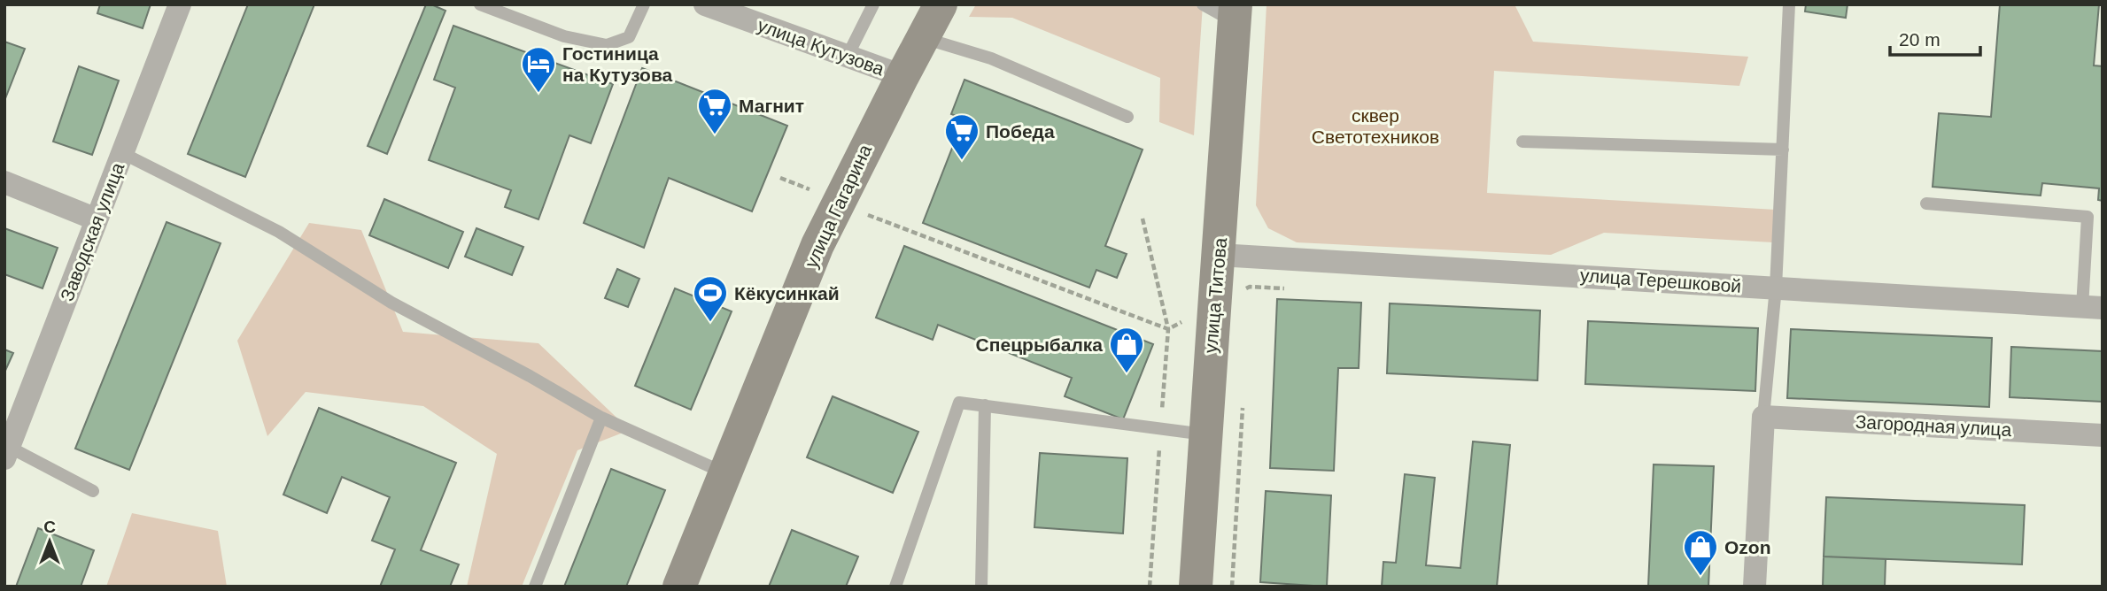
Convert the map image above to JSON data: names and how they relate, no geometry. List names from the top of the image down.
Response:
{
  "streets": {
    "main road": ["улица Гагарина", "улица Титова"],
    "street": [
      "улица Кутузова",
      "Заводская улица",
      "улица Терешковой",
      "Загородная улица"
    ]
  },
  "crossings": [
    ["улица Кутузова", "улица Гагарина"],
    ["улица Терешковой", "улица Титова"]
  ],
  "parks": ["сквер Светотехников"],
  "places": {
    "hotel": ["Гостиница на Кутузова"],
    "supermarket": ["Магнит", "Победа"],
    "sports": ["Кёкусинкай"],
    "shop": ["Спецрыбалка", "Ozon"]
  },
  "scale_bar": "20 m",
  "north": "top"
}
